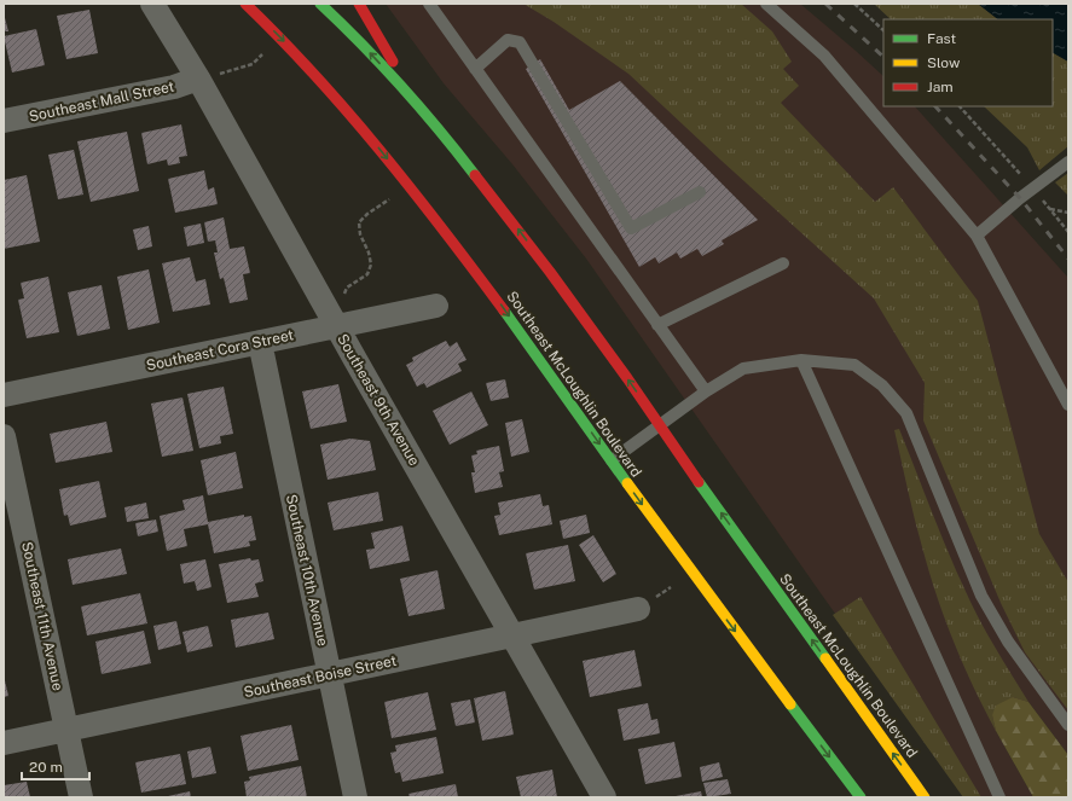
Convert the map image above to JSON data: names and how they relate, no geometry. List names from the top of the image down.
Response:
{
  "streets": {
    "highway": ["Southeast McLoughlin Boulevard"],
    "street": [
      "Southeast Mall Street",
      "Southeast Cora Street",
      "Southeast 9th Avenue",
      "Southeast 10th Avenue",
      "Southeast 11th Avenue",
      "Southeast Boise Street"
    ]
  },
  "crossings": [
    ["Southeast Mall Street", "Southeast 9th Avenue"],
    ["Southeast Cora Street", "Southeast 9th Avenue"],
    ["Southeast Cora Street", "Southeast 10th Avenue"],
    ["Southeast 9th Avenue", "Southeast Boise Street"],
    ["Southeast 10th Avenue", "Southeast Boise Street"],
    ["Southeast 11th Avenue", "Southeast Boise Street"]
  ],
  "legend": ["Fast", "Slow", "Jam"],
  "scale_bar": "20 m"
}
